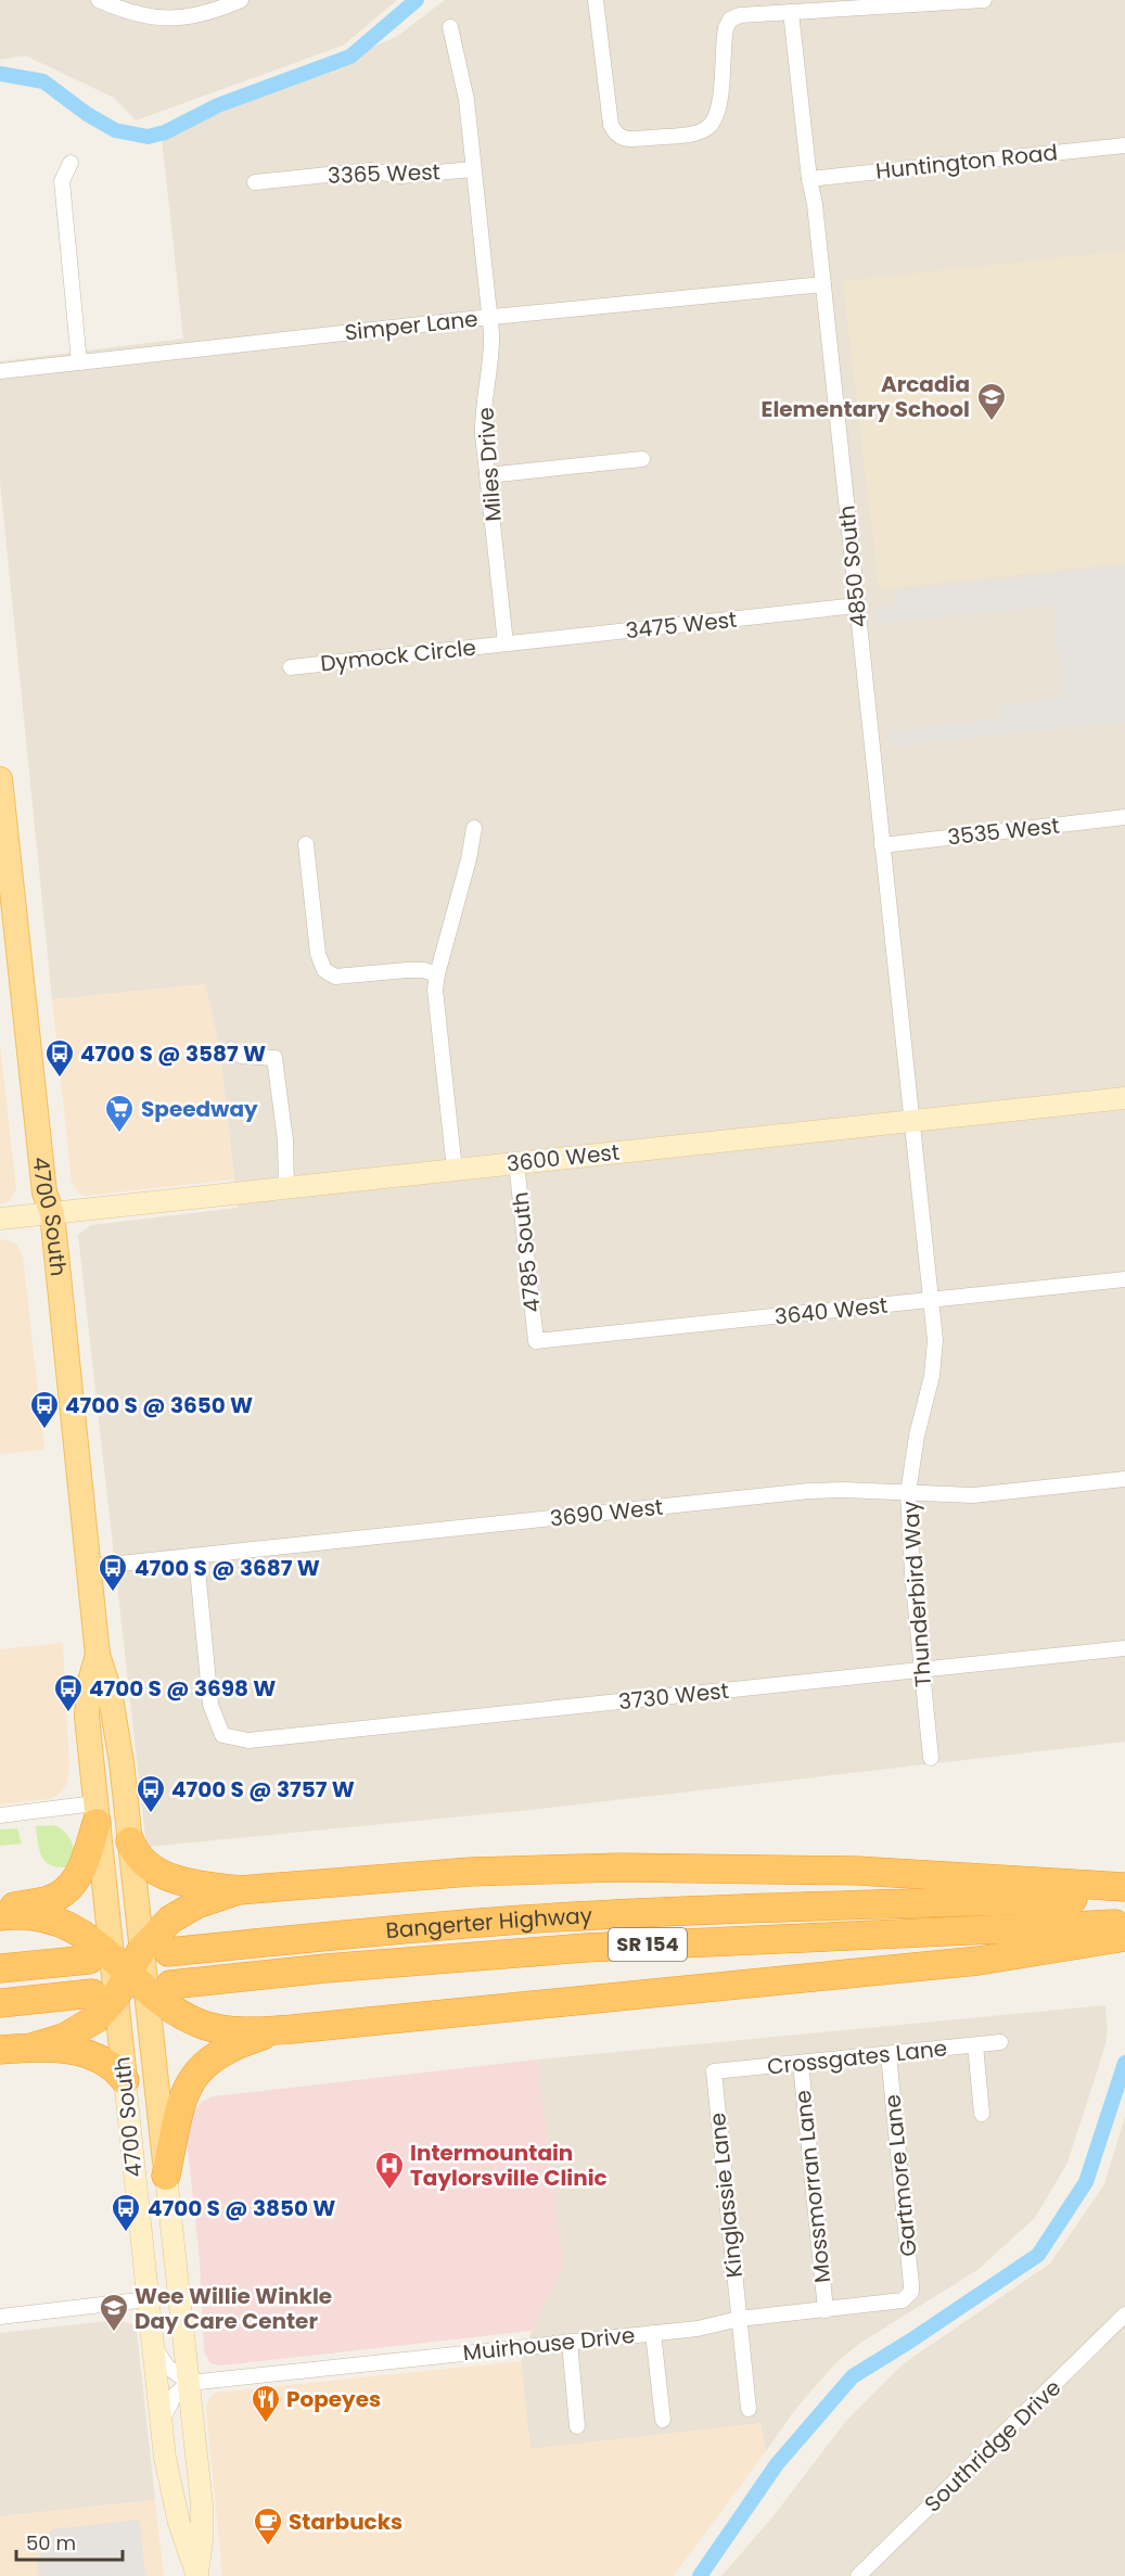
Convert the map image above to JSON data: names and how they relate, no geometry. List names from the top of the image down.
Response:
{
  "streets": {
    "highway": ["Bangerter Highway", "SR 154"],
    "main road": ["4700 South"],
    "street": [
      "Huntington Road",
      "3365 West",
      "Simper Lane",
      "Miles Drive",
      "4850 South",
      "3475 West",
      "Dymock Circle",
      "3535 West",
      "3600 West",
      "4785 South",
      "3640 West",
      "3690 West",
      "Thunderbird Way",
      "3730 West",
      "Crossgates Lane",
      "Gartmore Lane",
      "Mossmorran Lane",
      "Kinglassie Lane",
      "Muirhouse Drive",
      "Southridge Drive"
    ]
  },
  "crossings": [
    ["Huntington Road", "4850 South"],
    ["3365 West", "Miles Drive"],
    ["Simper Lane", "Miles Drive"],
    ["Simper Lane", "4850 South"],
    ["Miles Drive", "3475 West"],
    ["Miles Drive", "Dymock Circle"],
    ["4850 South", "3475 West"],
    ["4850 South", "3535 West"],
    ["4850 South", "3600 West"],
    ["4850 South", "Thunderbird Way"],
    ["3475 West", "Dymock Circle"],
    ["3600 West", "4700 South"],
    ["3600 West", "4785 South"],
    ["3600 West", "Thunderbird Way"],
    ["4700 South", "3690 West"],
    ["4700 South", "Bangerter Highway"],
    ["4700 South", "Muirhouse Drive"],
    ["4785 South", "3640 West"],
    ["3640 West", "Thunderbird Way"],
    ["3690 West", "Thunderbird Way"],
    ["3690 West", "3730 West"],
    ["Thunderbird Way", "3730 West"],
    ["Crossgates Lane", "Gartmore Lane"],
    ["Crossgates Lane", "Mossmorran Lane"],
    ["Crossgates Lane", "Kinglassie Lane"],
    ["Gartmore Lane", "Muirhouse Drive"],
    ["Mossmorran Lane", "Muirhouse Drive"],
    ["Kinglassie Lane", "Muirhouse Drive"]
  ],
  "places": {
    "school or university": ["Arcadia Elementary School", "Wee Willie Winkle Day Care Center"],
    "bus stop": [
      "4700 S @ 3587 W",
      "4700 S @ 3650 W",
      "4700 S @ 3687 W",
      "4700 S @ 3698 W",
      "4700 S @ 3757 W",
      "4700 S @ 3850 W"
    ],
    "supermarket": ["Speedway"],
    "hospital": ["Intermountain Taylorsville Clinic"],
    "restaurant": ["Popeyes"],
    "cafe": ["Starbucks"]
  },
  "scale_bar": "50 m"
}
